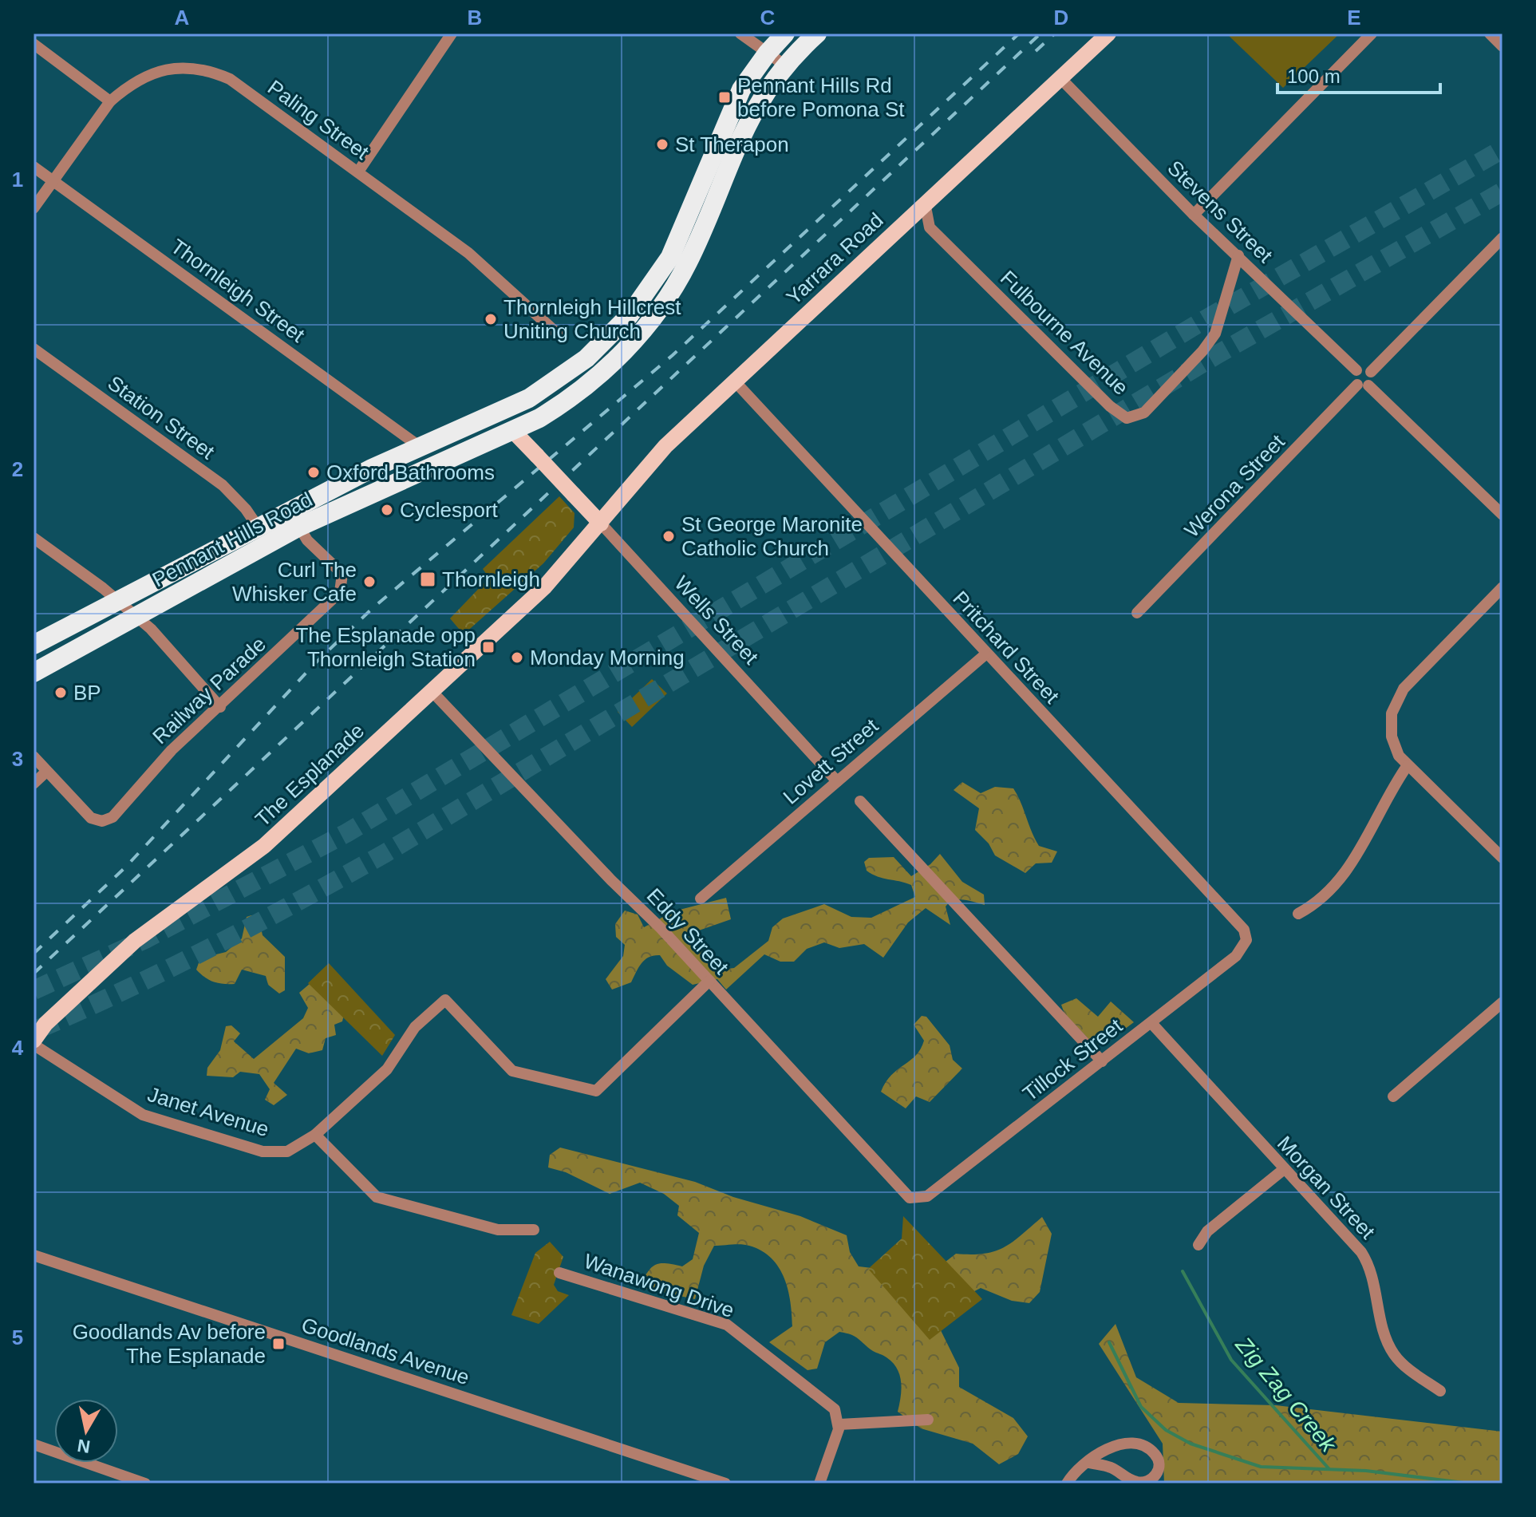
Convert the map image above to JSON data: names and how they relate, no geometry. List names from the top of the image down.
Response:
{
  "streets": {
    "highway": ["Pennant Hills Road"],
    "main road": ["Yarrara Road", "Wells Street", "The Esplanade"],
    "street": [
      "Paling Street",
      "Stevens Street",
      "Thornleigh Street",
      "Fulbourne Avenue",
      "Station Street",
      "Werona Street",
      "Pritchard Street",
      "Railway Parade",
      "Lovett Street",
      "Eddy Street",
      "Tillock Street",
      "Janet Avenue",
      "Morgan Street",
      "Wanawong Drive",
      "Goodlands Avenue"
    ]
  },
  "crossings": [
    ["Paling Street", "Thornleigh Street"],
    ["Stevens Street", "Yarrara Road"],
    ["Stevens Street", "Fulbourne Avenue"],
    ["Stevens Street", "Werona Street"],
    ["Yarrara Road", "Fulbourne Avenue"],
    ["Yarrara Road", "Wells Street"],
    ["Yarrara Road", "Pritchard Street"],
    ["Yarrara Road", "The Esplanade"],
    ["Thornleigh Street", "Pennant Hills Road"],
    ["Station Street", "Pennant Hills Road"],
    ["Pennant Hills Road", "Wells Street"],
    ["Pennant Hills Road", "Railway Parade"],
    ["Wells Street", "Lovett Street"],
    ["Wells Street", "The Esplanade"],
    ["Pritchard Street", "Lovett Street"],
    ["Pritchard Street", "Tillock Street"],
    ["The Esplanade", "Eddy Street"],
    ["The Esplanade", "Janet Avenue"],
    ["Eddy Street", "Tillock Street"],
    ["Eddy Street", "Janet Avenue"],
    ["Tillock Street", "Morgan Street"]
  ],
  "water": ["Zig Zag Creek"],
  "places": {
    "transit": [
      "Pennant Hills Rd before Pomona St",
      "Thornleigh",
      "The Esplanade opp Thornleigh Station",
      "Goodlands Av before The Esplanade"
    ],
    "other": [
      "St Therapon",
      "Thornleigh Hillcrest Uniting Church",
      "Oxford Bathrooms",
      "Cyclesport",
      "St George Maronite Catholic Church",
      "Curl The Whisker Cafe",
      "Monday Morning",
      "BP"
    ]
  },
  "scale_bar": "100 m",
  "north": "bottom",
  "grid": {
    "columns": [
      "A",
      "B",
      "C",
      "D",
      "E"
    ],
    "rows": [
      "1",
      "2",
      "3",
      "4",
      "5"
    ]
  }
}
